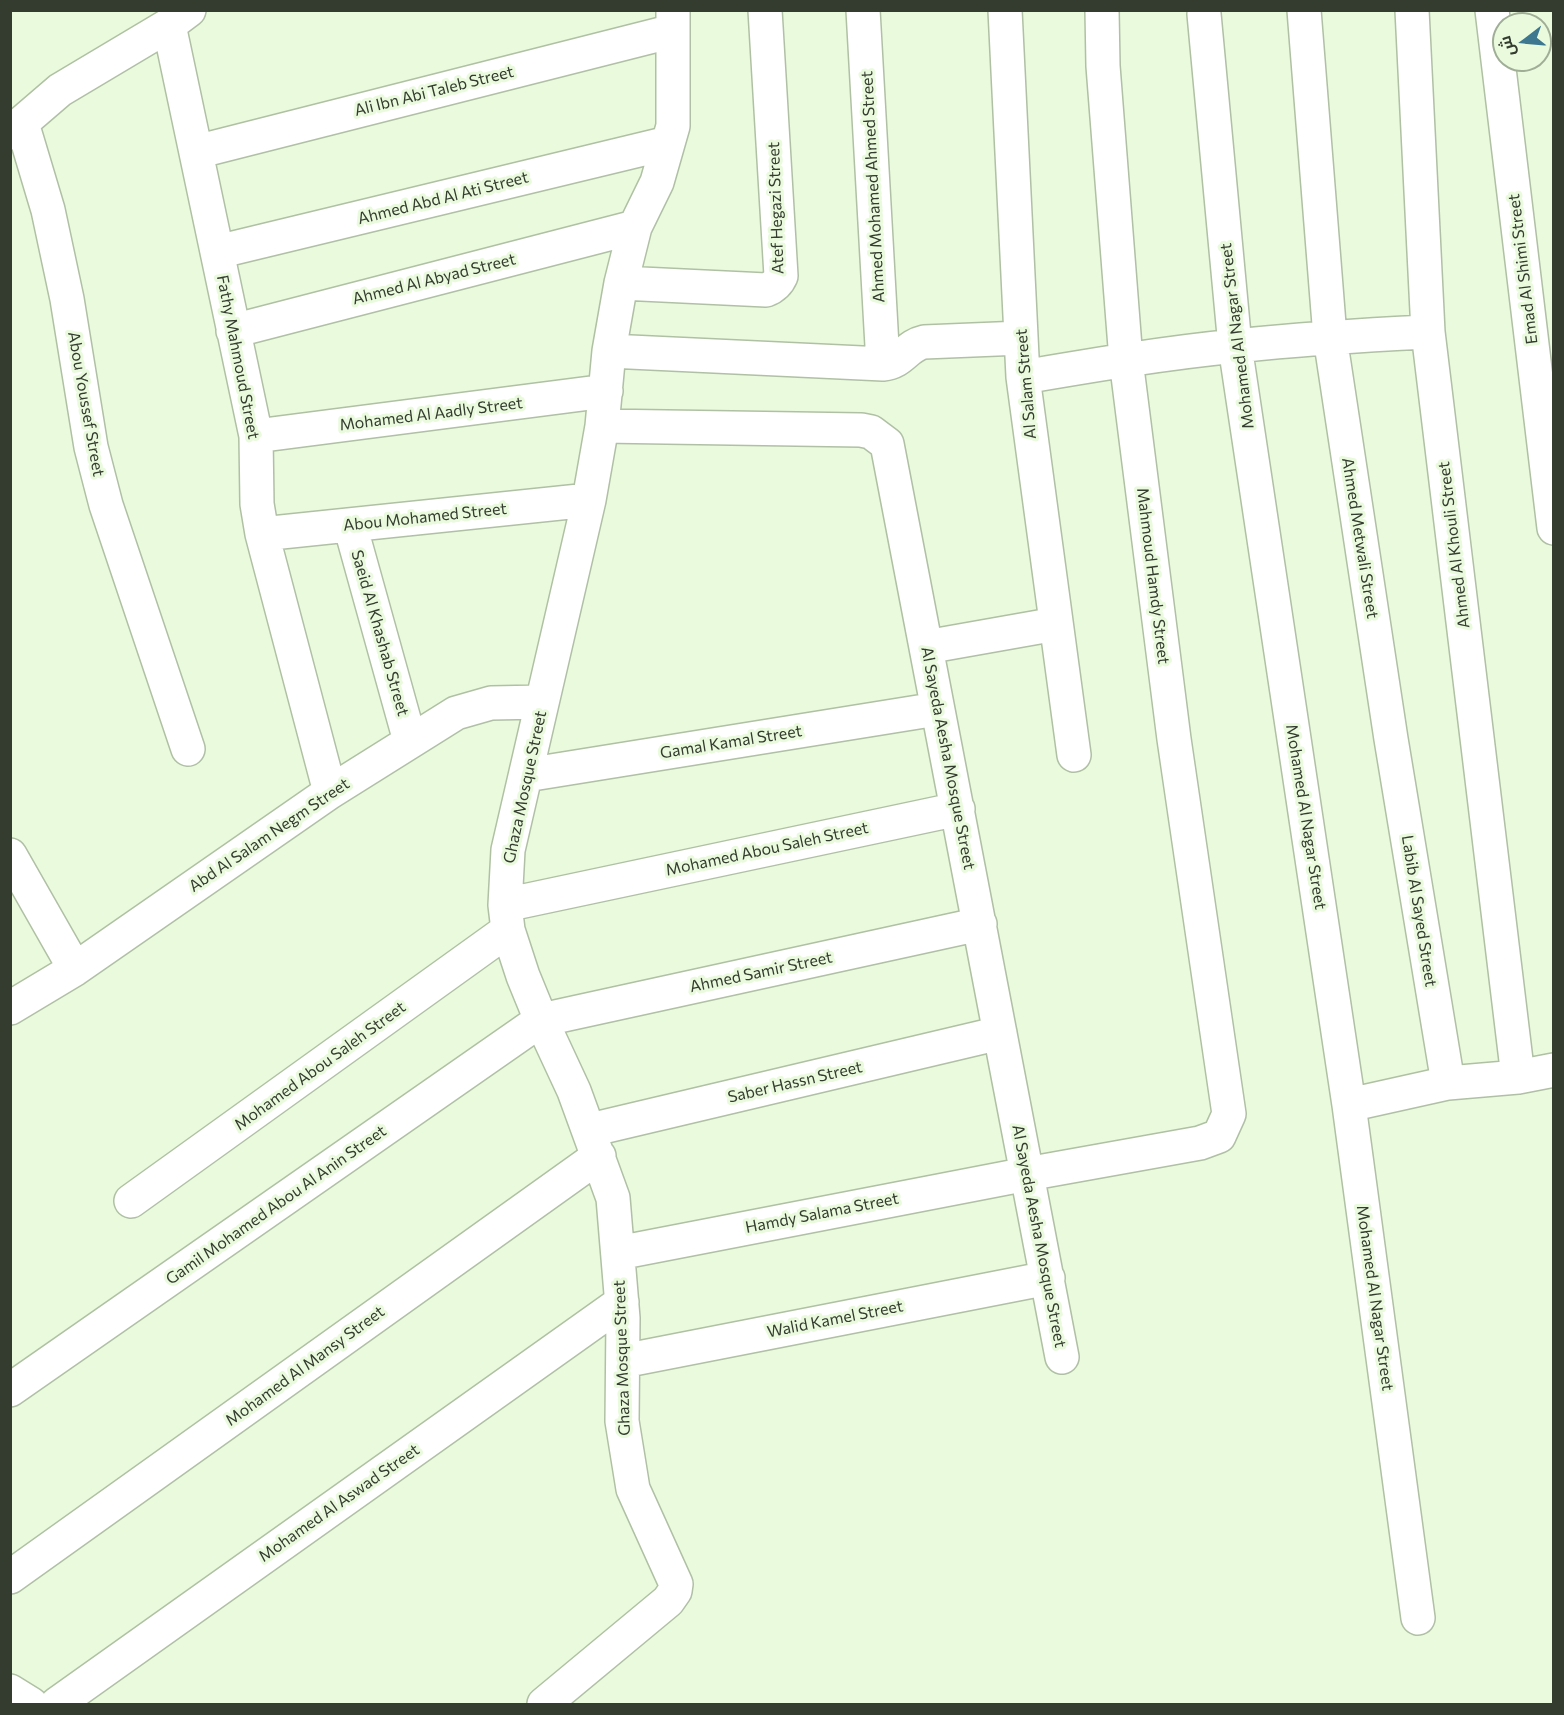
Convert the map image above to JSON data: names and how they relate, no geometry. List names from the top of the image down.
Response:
{
  "streets": {
    "street": [
      "Ali Ibn Abi Taleb Street",
      "Ahmed Mohamed Ahmed Street",
      "Ahmed Abd Al Ati Street",
      "Atef Hegazi Street",
      "Emad Al Shimi Street",
      "Ahmed Al Abyad Street",
      "Mohamed Al Nagar Street",
      "Fathy Mahmoud Street",
      "Al Salam Street",
      "Abou Youssef Street",
      "Mohamed Al Aadly Street",
      "Abou Mohamed Street",
      "Ahmed Metwali Street",
      "Ahmed Al Khouli Street",
      "Mahmoud Hamdy Street",
      "Saeid Al Khashab Street",
      "Gamal Kamal Street",
      "Al Sayeda Aesha Mosque Street",
      "Ghaza Mosque Street",
      "Abd Al Salam Negm Street",
      "Mohamed Abou Saleh Street",
      "Labib Al Sayed Street",
      "Ahmed Samir Street",
      "Saber Hassn Street",
      "Gamil Mohamed Abou Al Anin Street",
      "Hamdy Salama Street",
      "Walid Kamel Street",
      "Mohamed Al Mansy Street",
      "Mohamed Al Aswad Street"
    ]
  },
  "crossings": [
    ["Ali Ibn Abi Taleb Street", "Fathy Mahmoud Street"],
    ["Ali Ibn Abi Taleb Street", "Ghaza Mosque Street"],
    ["Ahmed Abd Al Ati Street", "Fathy Mahmoud Street"],
    ["Ahmed Abd Al Ati Street", "Ghaza Mosque Street"],
    ["Atef Hegazi Street", "Ghaza Mosque Street"],
    ["Ahmed Al Abyad Street", "Fathy Mahmoud Street"],
    ["Ahmed Al Abyad Street", "Ghaza Mosque Street"],
    ["Fathy Mahmoud Street", "Mohamed Al Aadly Street"],
    ["Fathy Mahmoud Street", "Abou Mohamed Street"],
    ["Fathy Mahmoud Street", "Abd Al Salam Negm Street"],
    ["Mohamed Al Aadly Street", "Ghaza Mosque Street"],
    ["Abou Mohamed Street", "Saeid Al Khashab Street"],
    ["Abou Mohamed Street", "Ghaza Mosque Street"],
    ["Ahmed Metwali Street", "Labib Al Sayed Street"],
    ["Mahmoud Hamdy Street", "Hamdy Salama Street"],
    ["Saeid Al Khashab Street", "Abd Al Salam Negm Street"],
    ["Gamal Kamal Street", "Al Sayeda Aesha Mosque Street"],
    ["Gamal Kamal Street", "Ghaza Mosque Street"],
    ["Al Sayeda Aesha Mosque Street", "Ghaza Mosque Street"],
    ["Al Sayeda Aesha Mosque Street", "Mohamed Abou Saleh Street"],
    ["Al Sayeda Aesha Mosque Street", "Ahmed Samir Street"],
    ["Al Sayeda Aesha Mosque Street", "Saber Hassn Street"],
    ["Al Sayeda Aesha Mosque Street", "Hamdy Salama Street"],
    ["Al Sayeda Aesha Mosque Street", "Walid Kamel Street"],
    ["Ghaza Mosque Street", "Abd Al Salam Negm Street"],
    ["Ghaza Mosque Street", "Mohamed Abou Saleh Street"],
    ["Ghaza Mosque Street", "Ahmed Samir Street"],
    ["Ghaza Mosque Street", "Saber Hassn Street"],
    ["Ghaza Mosque Street", "Gamil Mohamed Abou Al Anin Street"],
    ["Ghaza Mosque Street", "Hamdy Salama Street"],
    ["Ghaza Mosque Street", "Walid Kamel Street"],
    ["Ghaza Mosque Street", "Mohamed Al Mansy Street"],
    ["Ghaza Mosque Street", "Mohamed Al Aswad Street"],
    ["Ahmed Samir Street", "Gamil Mohamed Abou Al Anin Street"],
    ["Saber Hassn Street", "Mohamed Al Mansy Street"]
  ],
  "north": "left"
}
